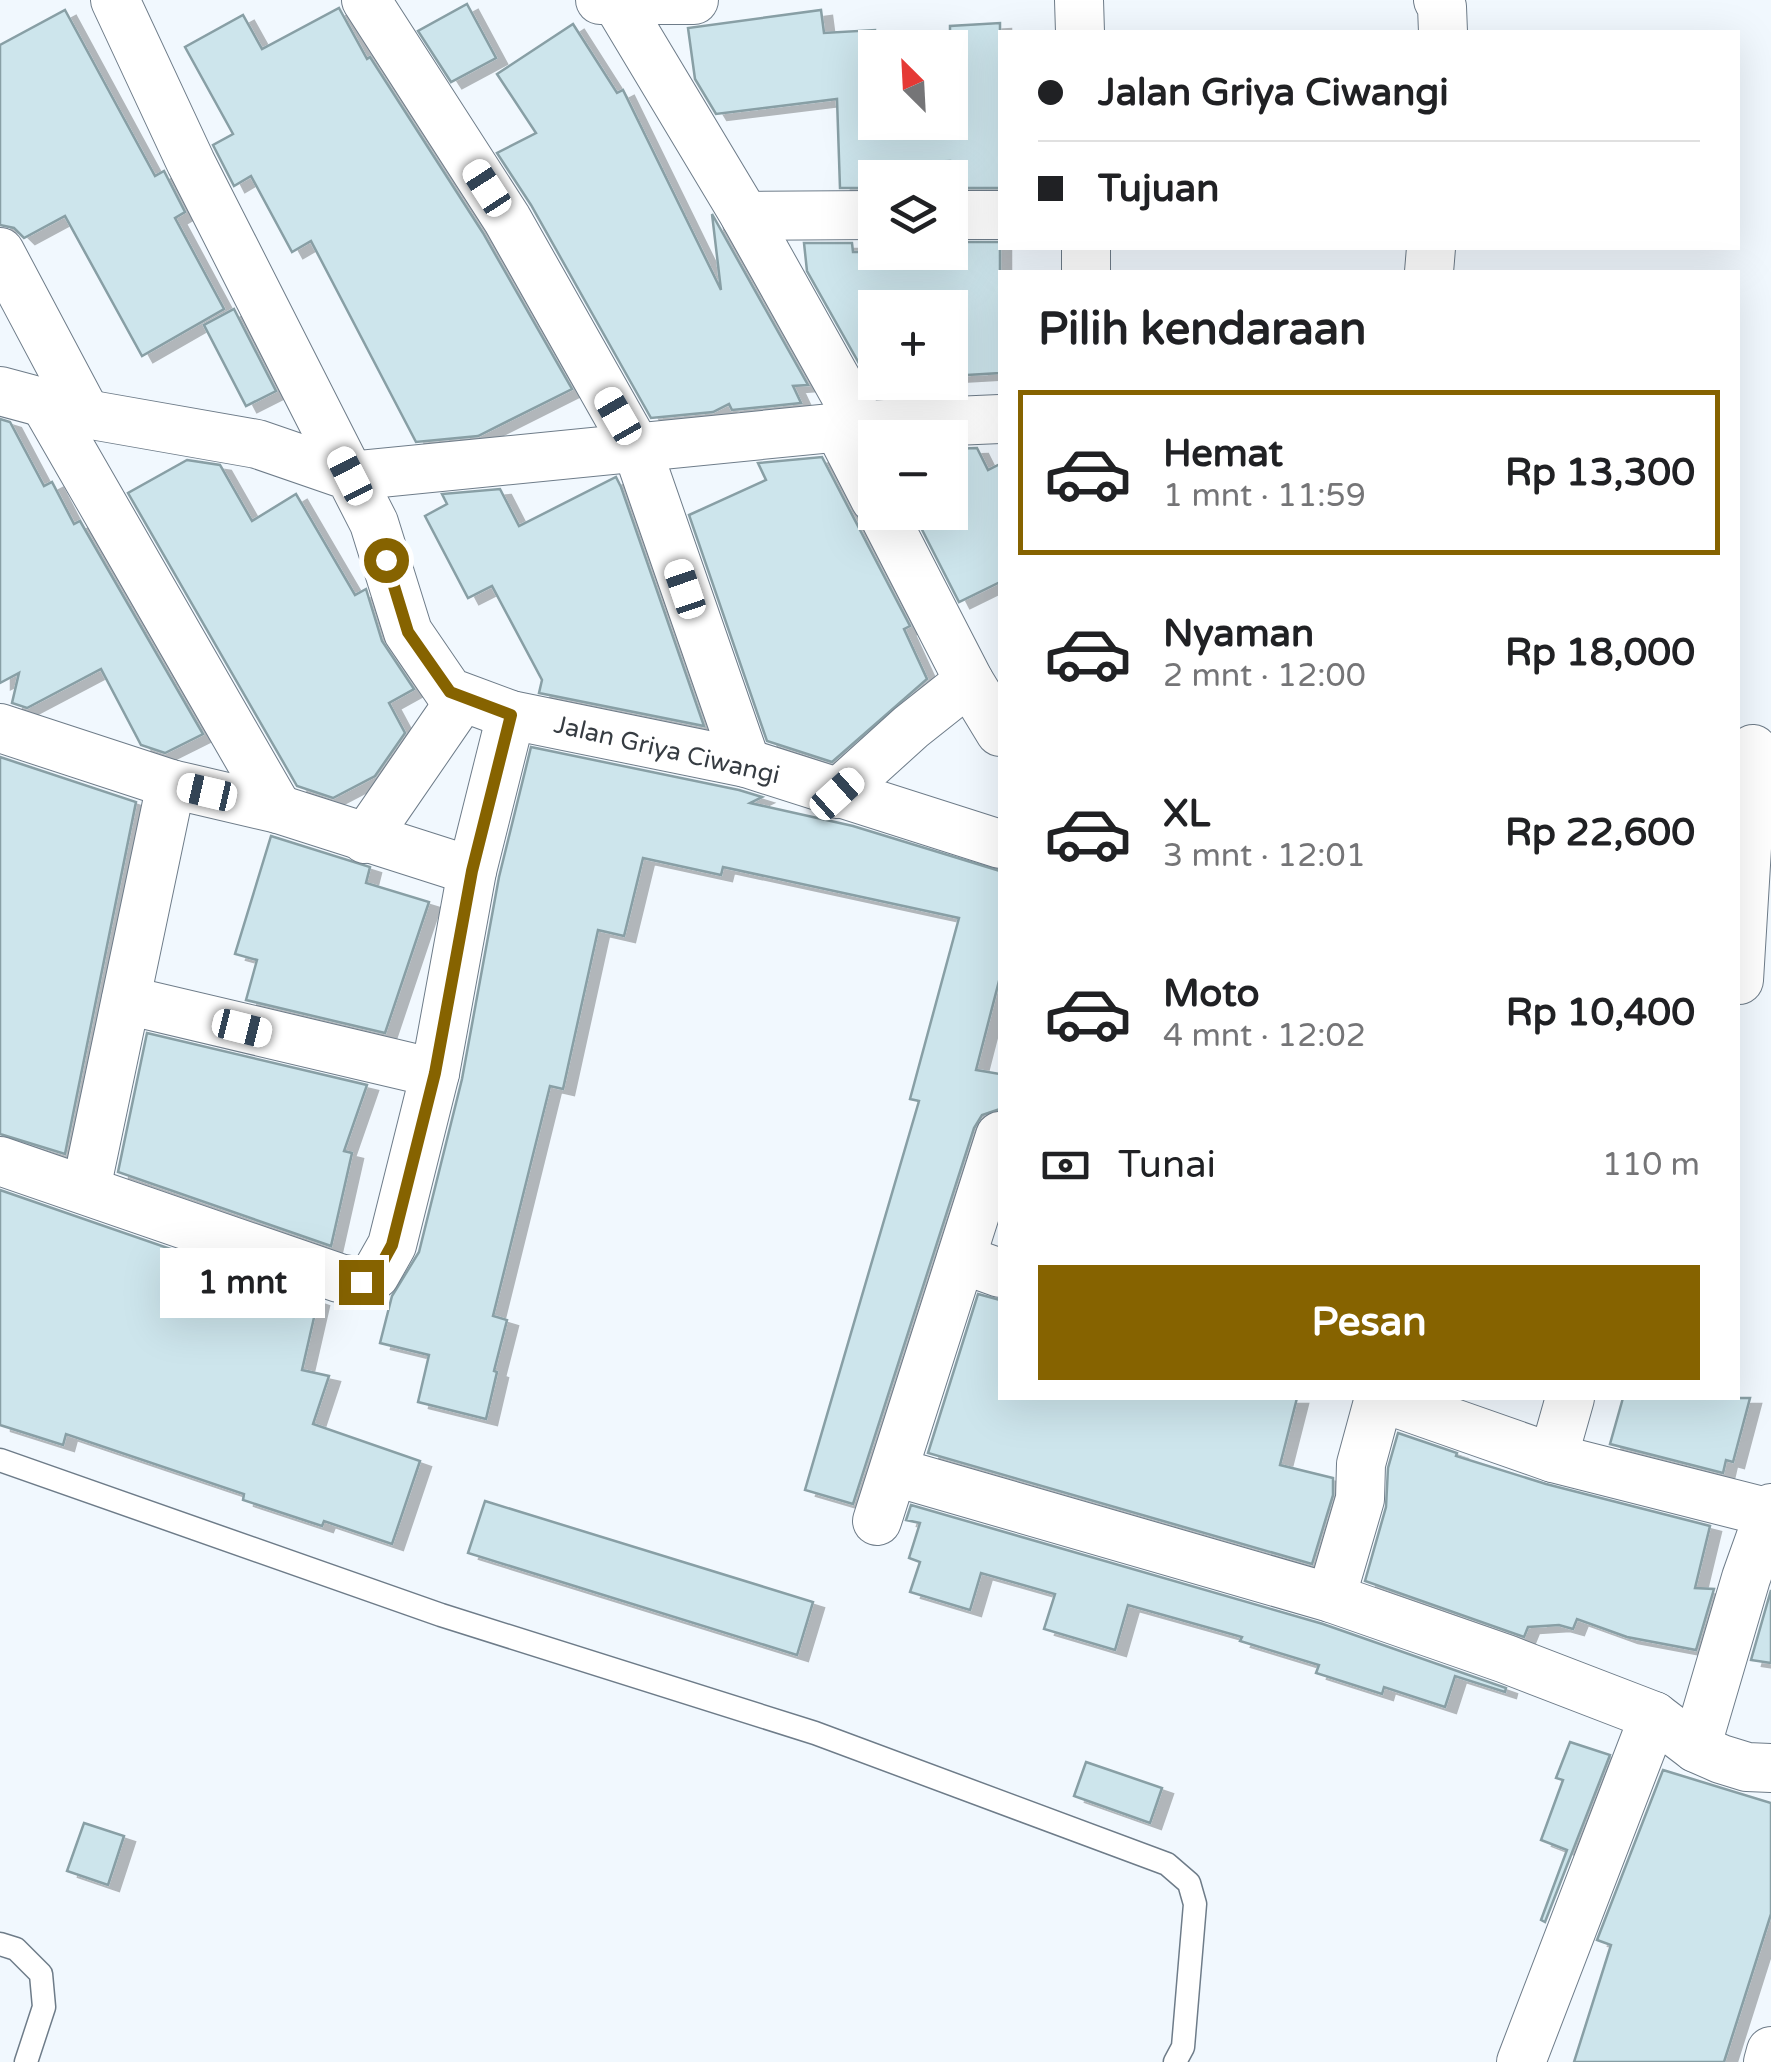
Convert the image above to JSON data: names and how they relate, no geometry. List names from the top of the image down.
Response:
{
  "streets": {
    "street": ["Jalan Griya Ciwangi"]
  },
  "north": "top left",
  "page": {
    "map_buttons": ["+", "−"],
    "banner": ["Jalan Griya Ciwangi", "Tujuan"],
    "heading": "Pilih kendaraan",
    "list": [
      {
        "name": "Hemat",
        "note": "1 mnt · 11:59",
        "value": "Rp 13,300"
      },
      {
        "name": "Nyaman",
        "note": "2 mnt · 12:00",
        "value": "Rp 18,000"
      },
      {
        "name": "XL",
        "note": "3 mnt · 12:01",
        "value": "Rp 22,600"
      },
      {
        "name": "Moto",
        "note": "4 mnt · 12:02",
        "value": "Rp 10,400"
      }
    ],
    "pay": ["Tunai", "110 m"],
    "buttons": "Pesan",
    "bubble": "1 mnt"
  }
}
